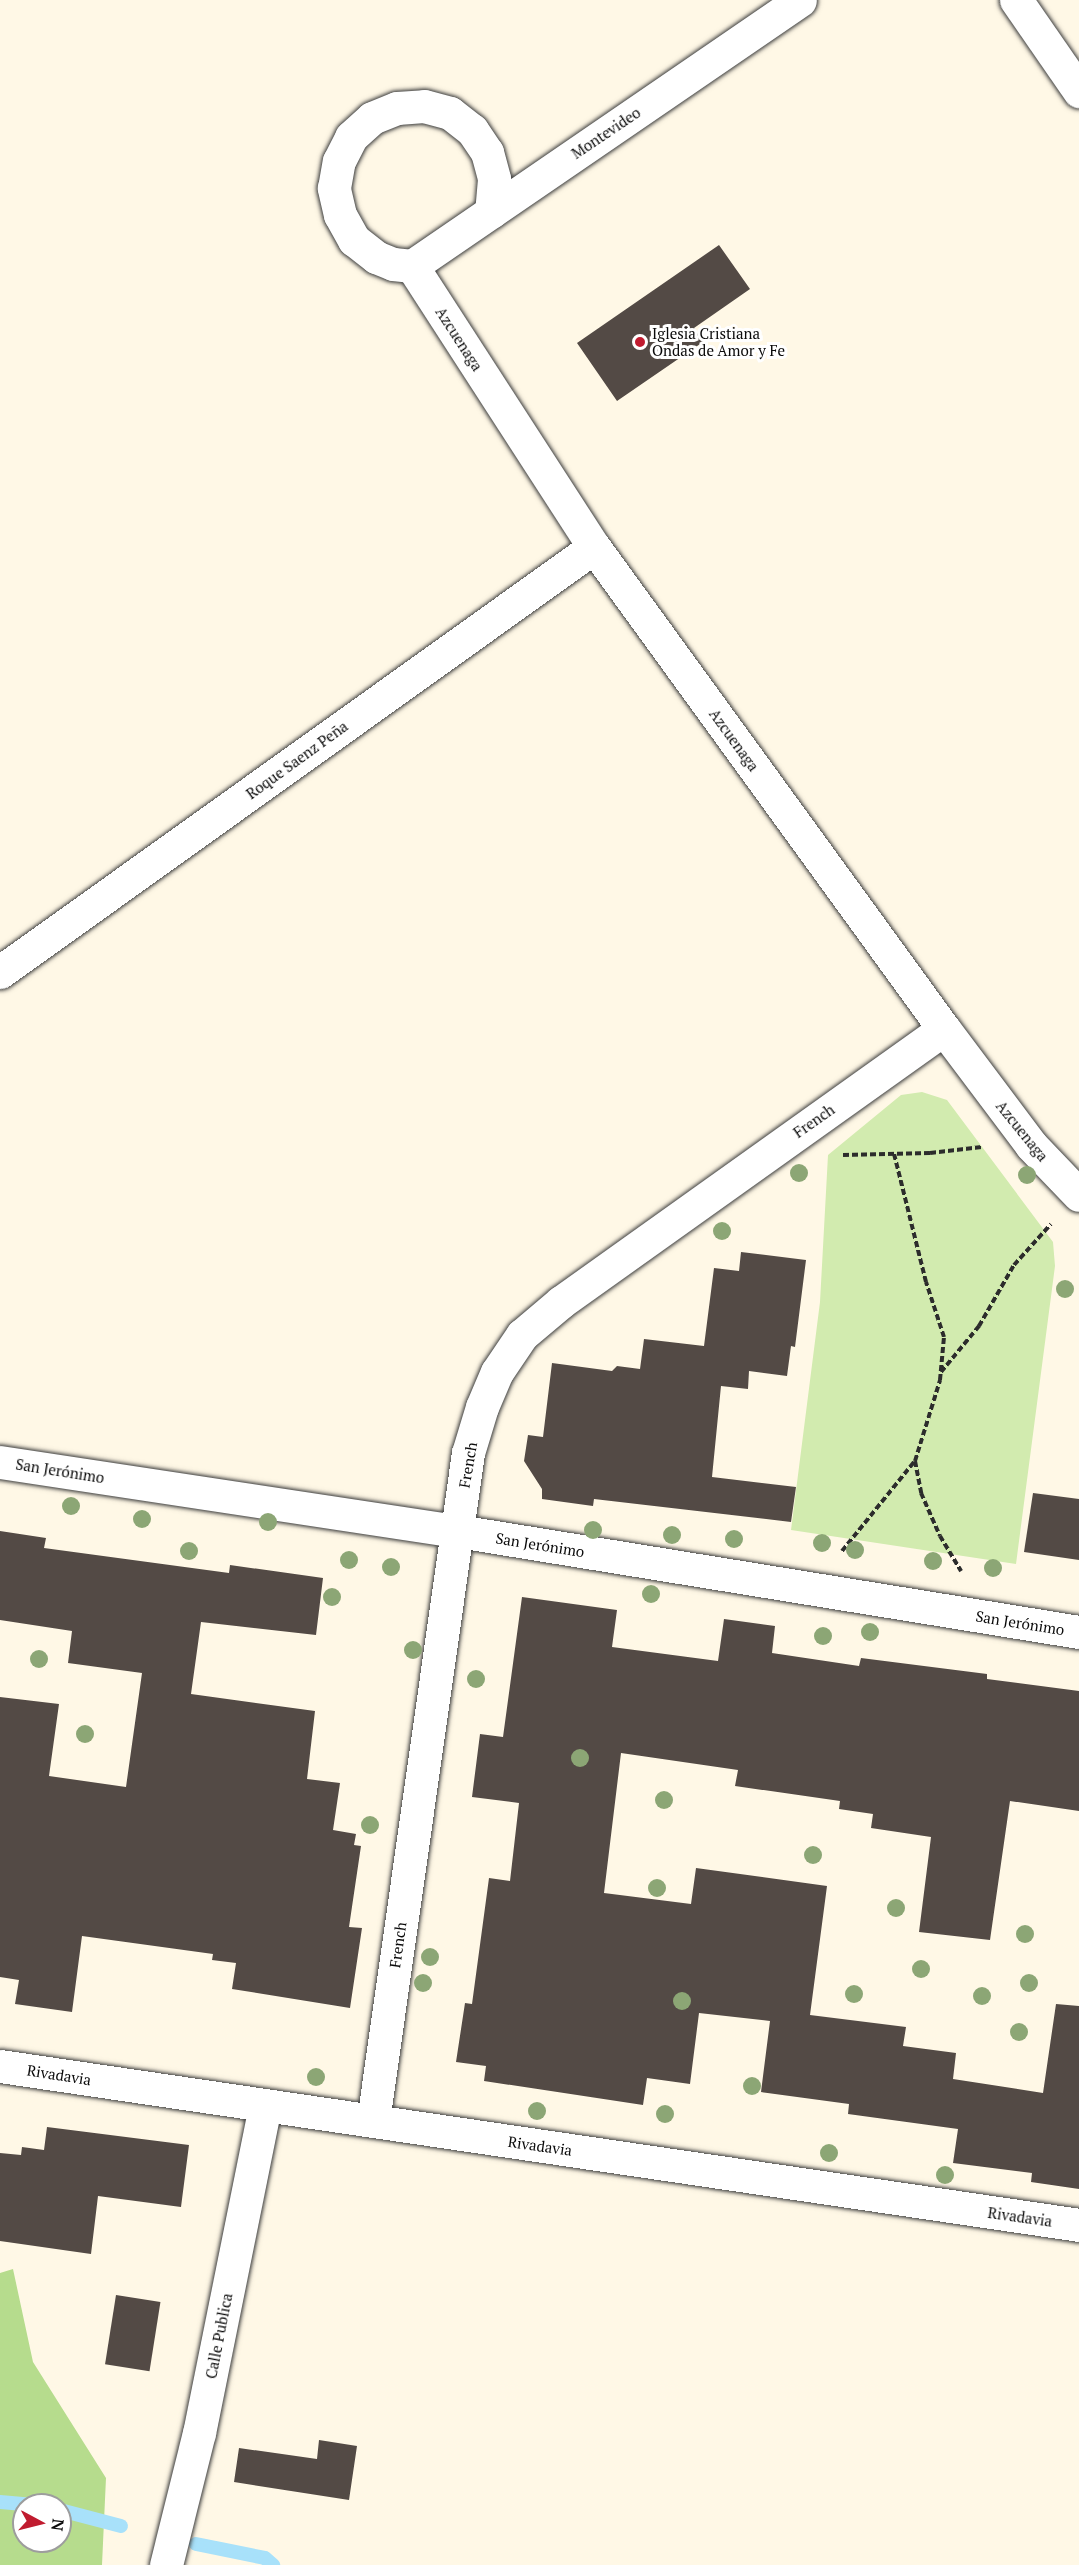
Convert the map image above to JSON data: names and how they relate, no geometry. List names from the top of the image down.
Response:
{
  "streets": {
    "street": [
      "Montevideo",
      "Azcuenaga",
      "Roque Saenz Peña",
      "French",
      "San Jerónimo",
      "Rivadavia",
      "Calle Publica"
    ]
  },
  "crossings": [
    ["Montevideo", "Azcuenaga"],
    ["Azcuenaga", "Roque Saenz Peña"],
    ["Azcuenaga", "French"],
    ["French", "San Jerónimo"],
    ["French", "Rivadavia"],
    ["Rivadavia", "Calle Publica"]
  ],
  "places": ["Iglesia Cristiana Ondas de Amor y Fe"],
  "north": "right"
}
